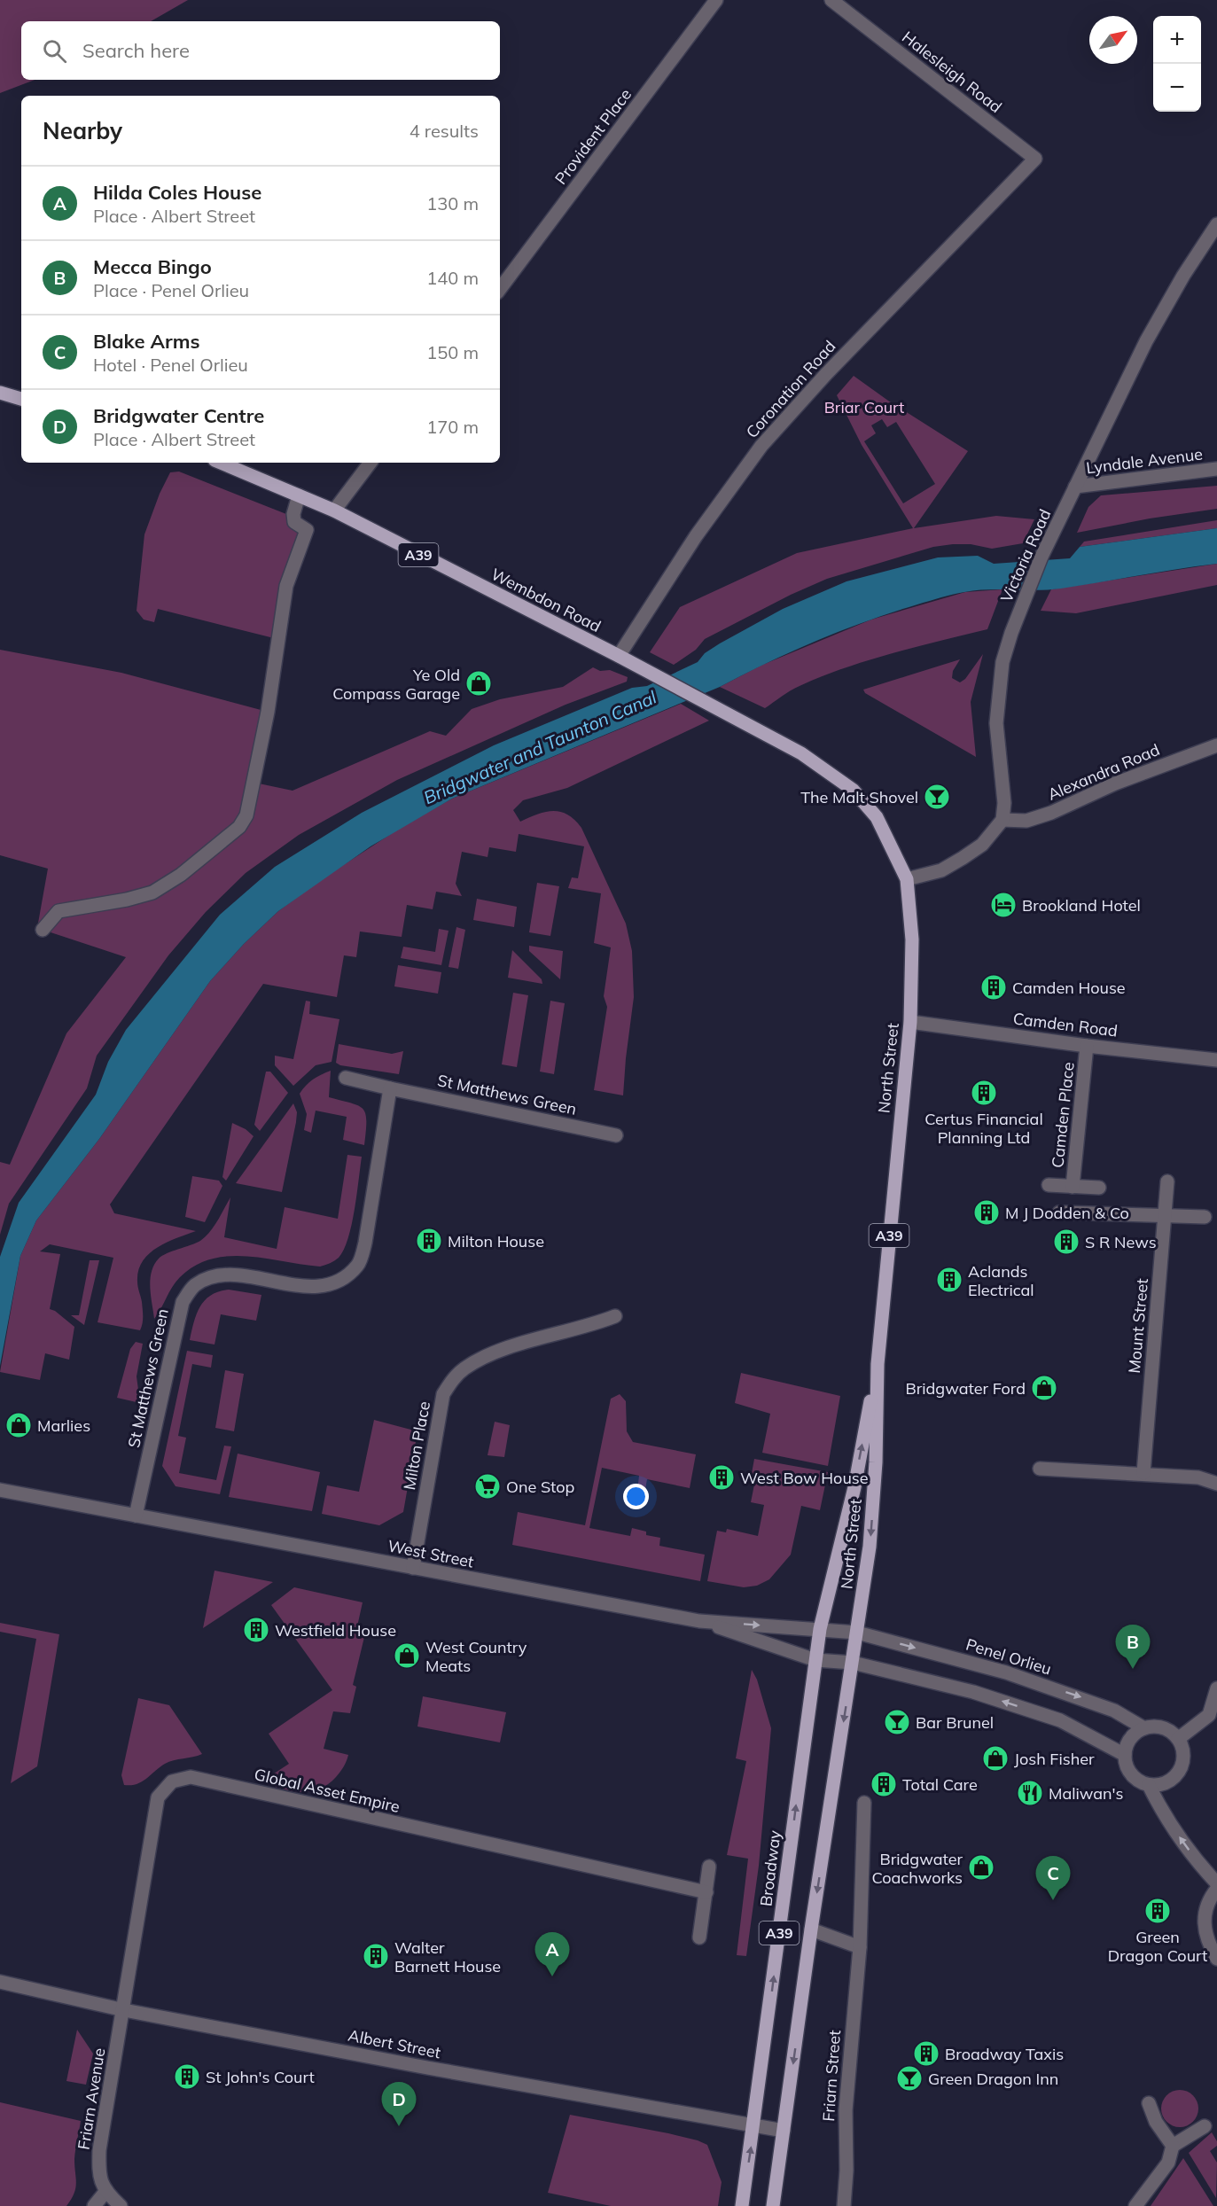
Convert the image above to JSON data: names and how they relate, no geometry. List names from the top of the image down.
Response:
{
  "streets": {
    "main road": [
      "A39",
      "Wembdon Road",
      "North Street",
      "Broadway"
    ],
    "street": [
      "Halesleigh Road",
      "Provident Place",
      "Coronation Road",
      "Lyndale Avenue",
      "Victoria Road",
      "Alexandra Road",
      "Camden Road",
      "St Matthews Green",
      "Camden Place",
      "Mount Street",
      "Milton Place",
      "West Street",
      "Penel Orlieu",
      "Global Asset Empire",
      "Albert Street",
      "Friarn Street",
      "Friarn Avenue"
    ]
  },
  "crossings": [
    ["Halesleigh Road", "Coronation Road"],
    ["Coronation Road", "Wembdon Road"],
    ["Lyndale Avenue", "Victoria Road"],
    ["A39", "North Street"],
    ["A39", "Albert Street"],
    ["Victoria Road", "Alexandra Road"],
    ["Wembdon Road", "North Street"],
    ["Camden Road", "North Street"],
    ["Camden Road", "Camden Place"],
    ["North Street", "West Street"],
    ["North Street", "Penel Orlieu"],
    ["North Street", "Broadway"],
    ["St Matthews Green", "West Street"],
    ["Milton Place", "West Street"],
    ["West Street", "Penel Orlieu"],
    ["West Street", "Broadway"],
    ["Global Asset Empire", "Albert Street"],
    ["Global Asset Empire", "Friarn Avenue"],
    ["Broadway", "Albert Street"],
    ["Albert Street", "Friarn Avenue"]
  ],
  "water": ["Bridgwater and Taunton Canal"],
  "parks": ["Briar Court"],
  "places": {
    "shop": [
      "Ye Old Compass Garage",
      "Bridgwater Ford",
      "Marlies",
      "West Country Meats",
      "Josh Fisher",
      "Bridgwater Coachworks"
    ],
    "bar": ["The Malt Shovel", "Bar Brunel", "Green Dragon Inn"],
    "hotel": ["Brookland Hotel"],
    "building": [
      "Camden House",
      "Certus Financial Planning Ltd",
      "M J Dodden & Co",
      "Milton House",
      "S R News",
      "Aclands Electrical",
      "West Bow House",
      "Westfield House",
      "Total Care",
      "Green Dragon Court",
      "Walter Barnett House",
      "Broadway Taxis",
      "St John's Court"
    ],
    "supermarket": ["One Stop"],
    "restaurant": ["Maliwan's"]
  },
  "north": "top right",
  "page": {
    "map_buttons": ["+", "−"],
    "search": "Search here",
    "heading": ["Nearby", "4 results"],
    "list": [
      {
        "mark": "A",
        "name": "Hilda Coles House",
        "note": "Place · Albert Street",
        "value": "130 m"
      },
      {
        "mark": "B",
        "name": "Mecca Bingo",
        "note": "Place · Penel Orlieu",
        "value": "140 m"
      },
      {
        "mark": "C",
        "name": "Blake Arms",
        "note": "Hotel · Penel Orlieu",
        "value": "150 m"
      },
      {
        "mark": "D",
        "name": "Bridgwater Centre",
        "note": "Place · Albert Street",
        "value": "170 m"
      }
    ],
    "pins": [
      "B",
      "C",
      "A",
      "D"
    ]
  }
}
